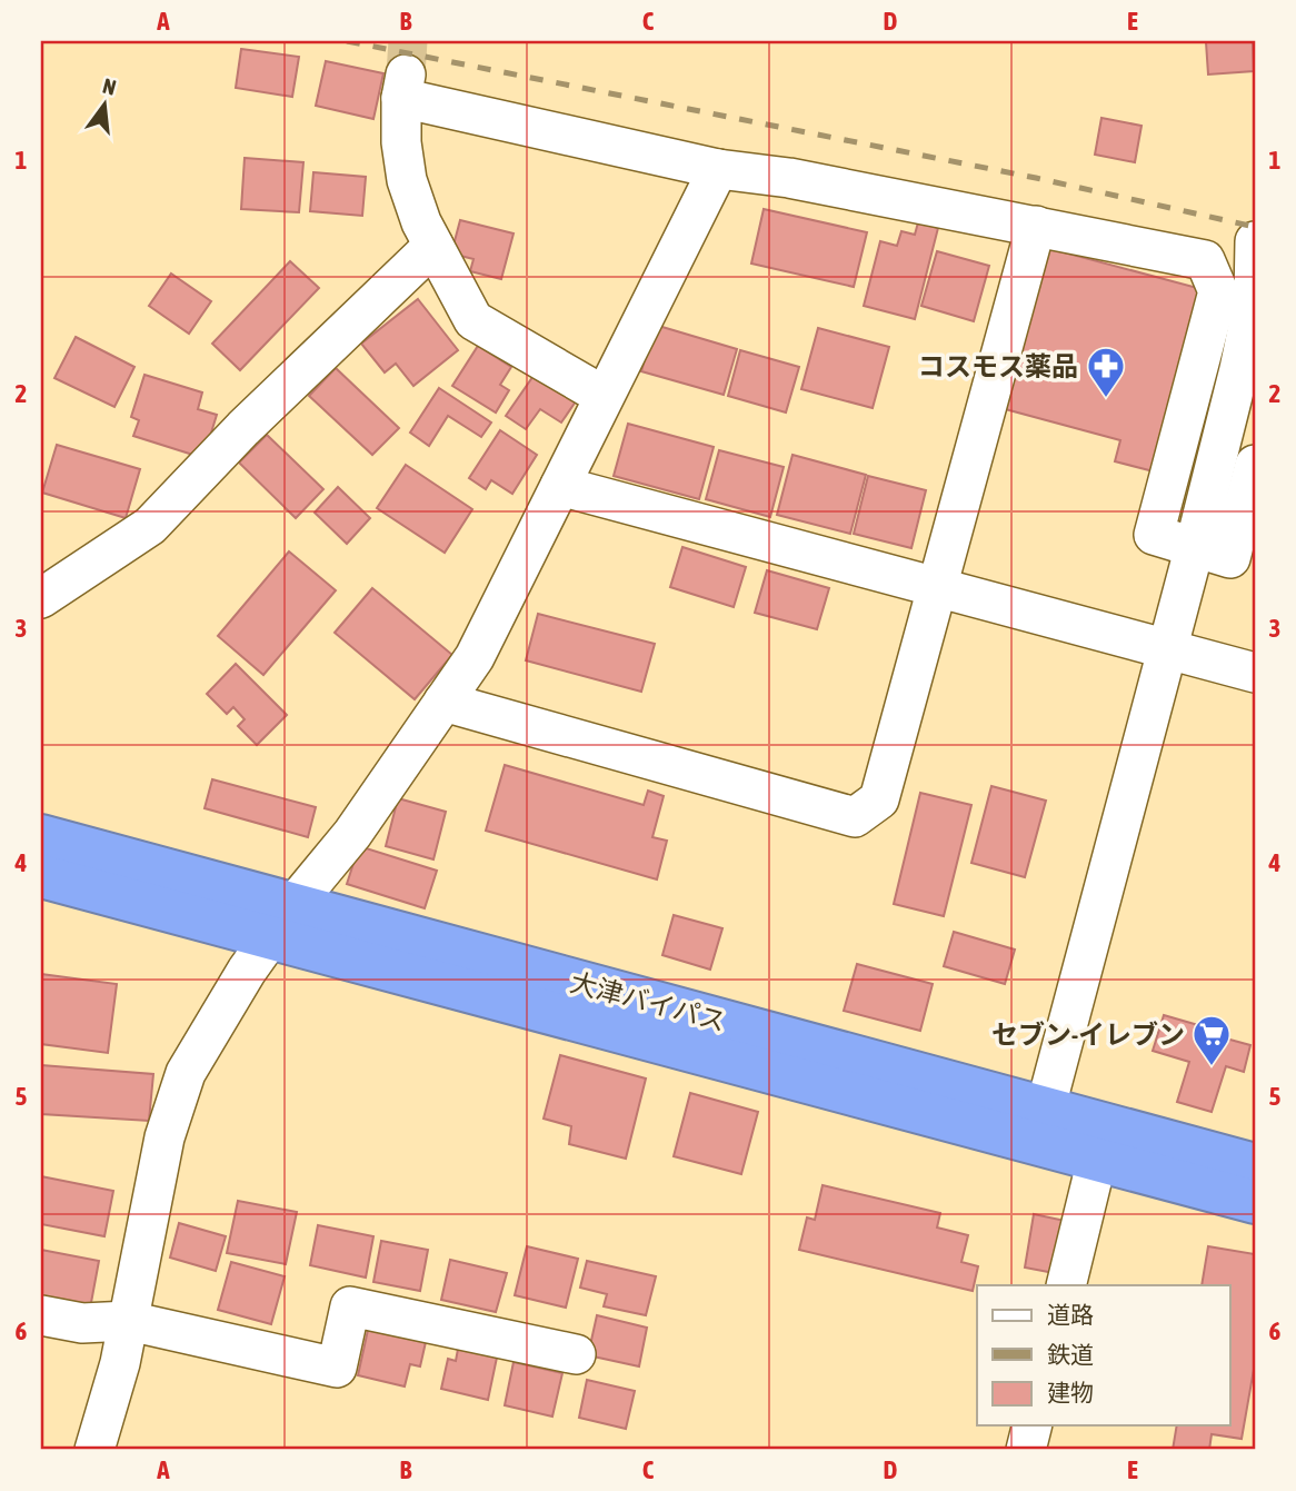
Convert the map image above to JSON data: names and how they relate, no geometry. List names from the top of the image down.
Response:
{
  "streets": {
    "highway": ["大津バイパス"]
  },
  "places": {
    "pharmacy": ["コスモス薬品"],
    "supermarket": ["セブン-イレブン"]
  },
  "legend": ["道路", "鉄道", "建物"],
  "north": "top",
  "grid": {
    "columns": [
      "A",
      "B",
      "C",
      "D",
      "E"
    ],
    "rows": [
      "1",
      "2",
      "3",
      "4",
      "5",
      "6"
    ]
  }
}
